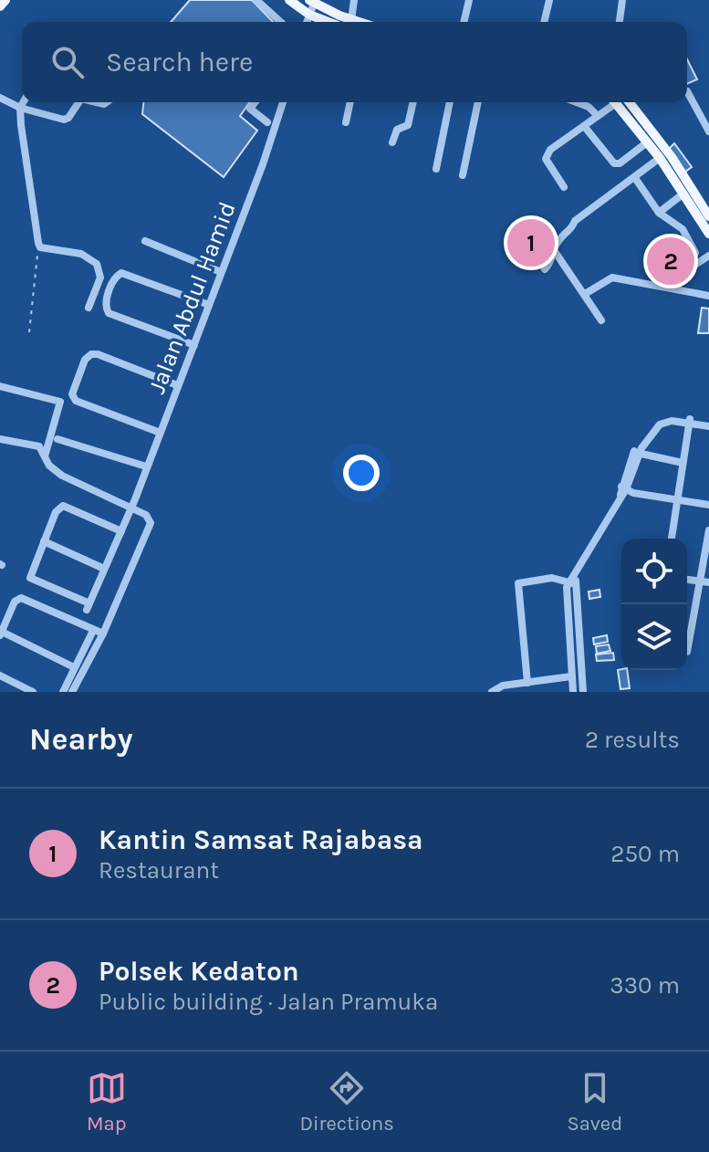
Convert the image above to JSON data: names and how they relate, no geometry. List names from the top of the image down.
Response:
{
  "streets": {
    "street": ["Jalan Abdul Hamid"]
  },
  "page": {
    "search": "Search here",
    "pins": ["1", "2"],
    "heading": ["Nearby", "2 results"],
    "list": [
      {
        "mark": "1",
        "name": "Kantin Samsat Rajabasa",
        "note": "Restaurant",
        "value": "250 m"
      },
      {
        "mark": "2",
        "name": "Polsek Kedaton",
        "note": "Public building · Jalan Pramuka",
        "value": "330 m"
      }
    ],
    "nav": ["Map", "Directions", "Saved"]
  }
}
